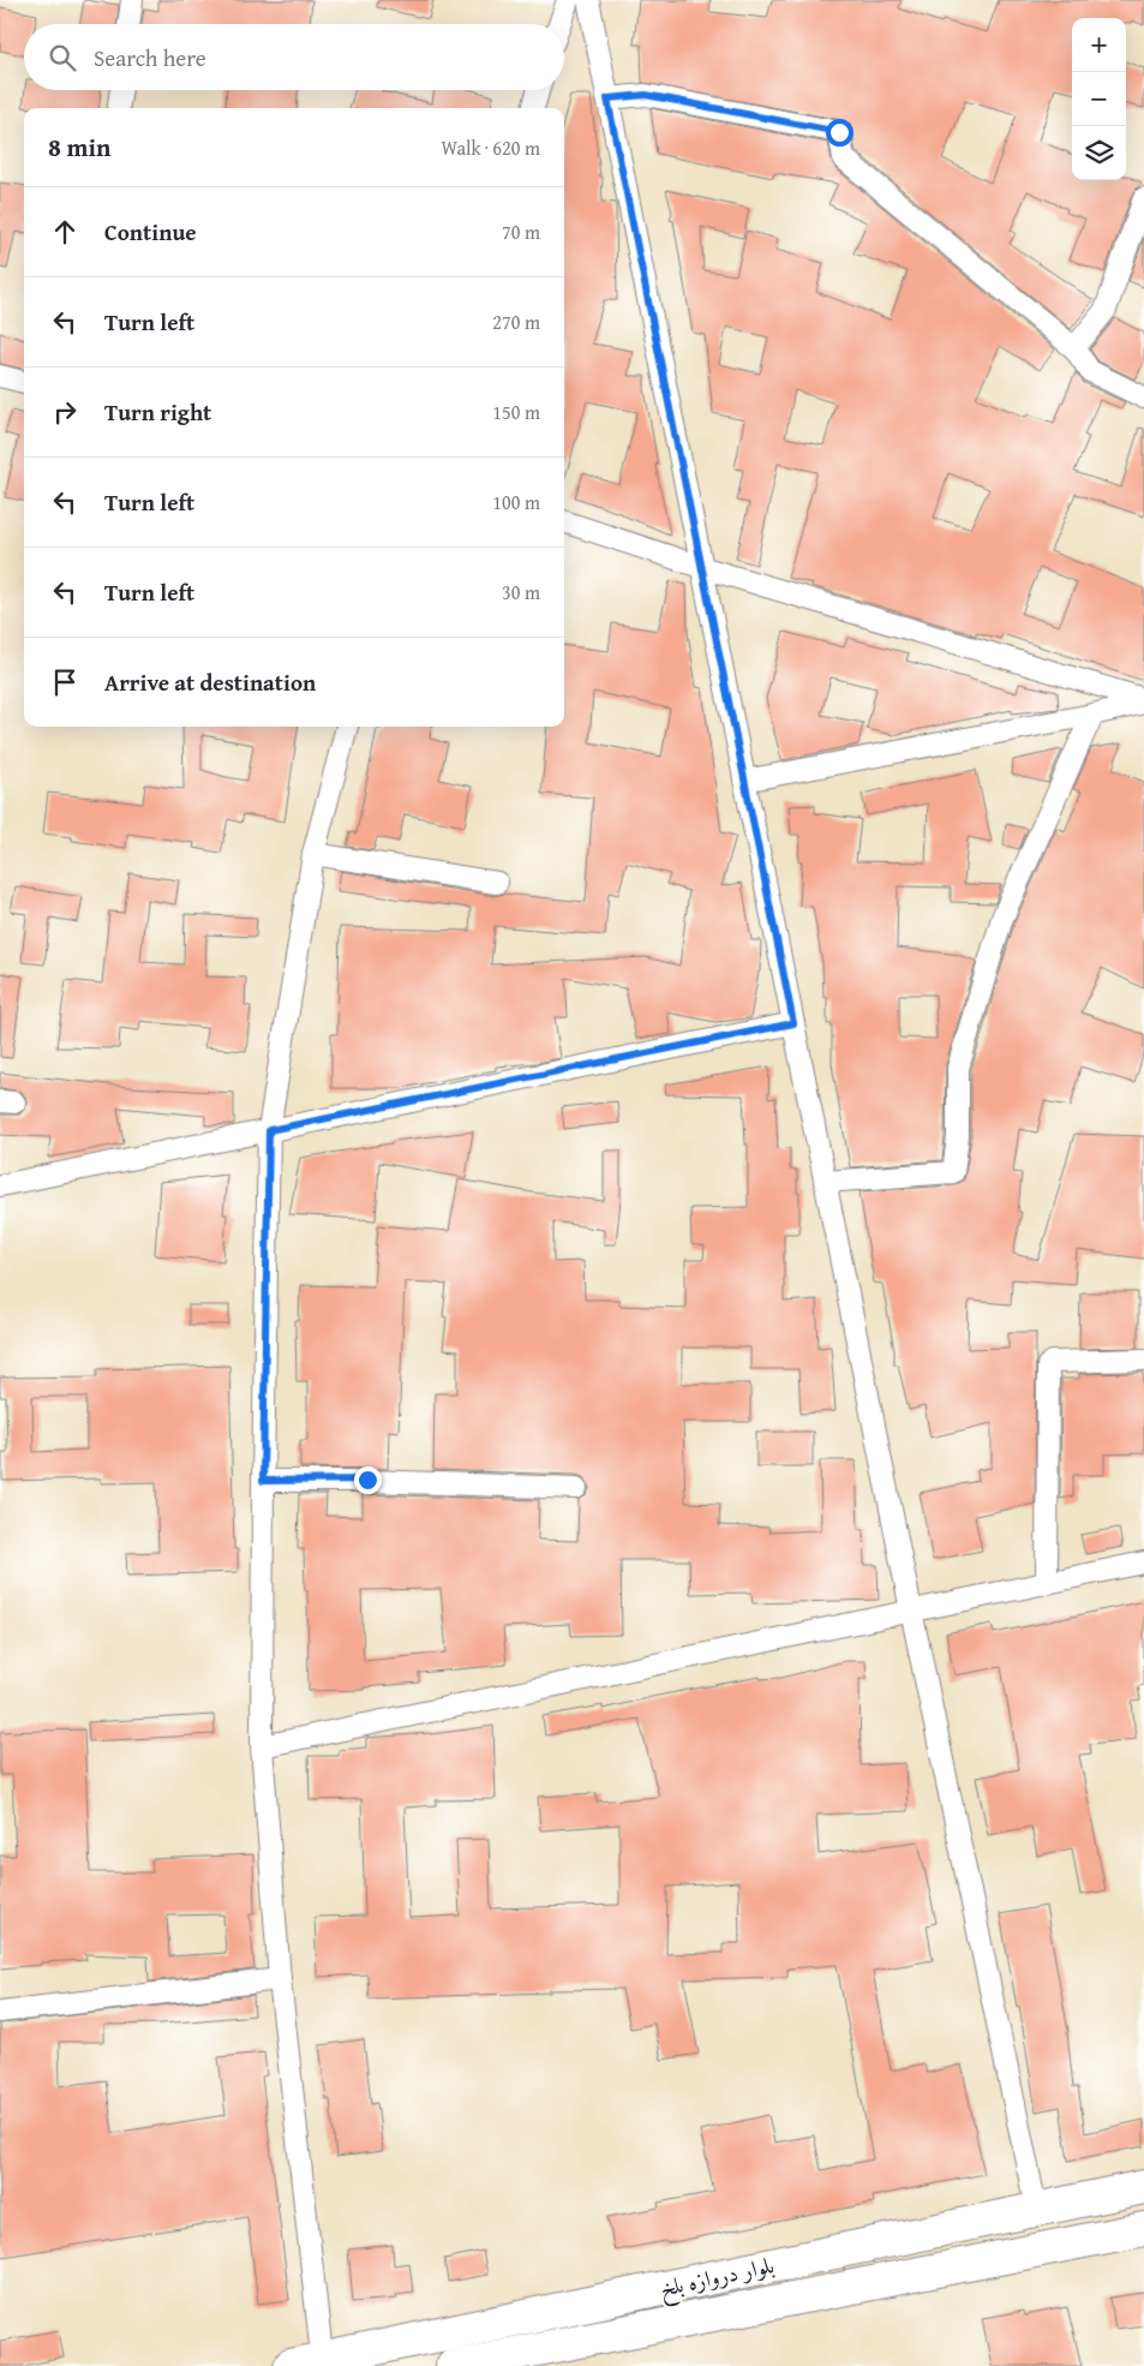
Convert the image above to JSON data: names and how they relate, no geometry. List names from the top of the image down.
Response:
{
  "streets": {
    "main road": ["بلوار دروازه بلخ"]
  },
  "page": {
    "map_buttons": ["+", "−"],
    "search": "Search here",
    "heading": ["8 min", "Walk · 620 m"],
    "list": [
      ["Continue", "70 m"],
      ["Turn left", "270 m"],
      ["Turn right", "150 m"],
      ["Turn left", "100 m"],
      ["Turn left", "30 m"],
      "Arrive at destination"
    ]
  }
}
